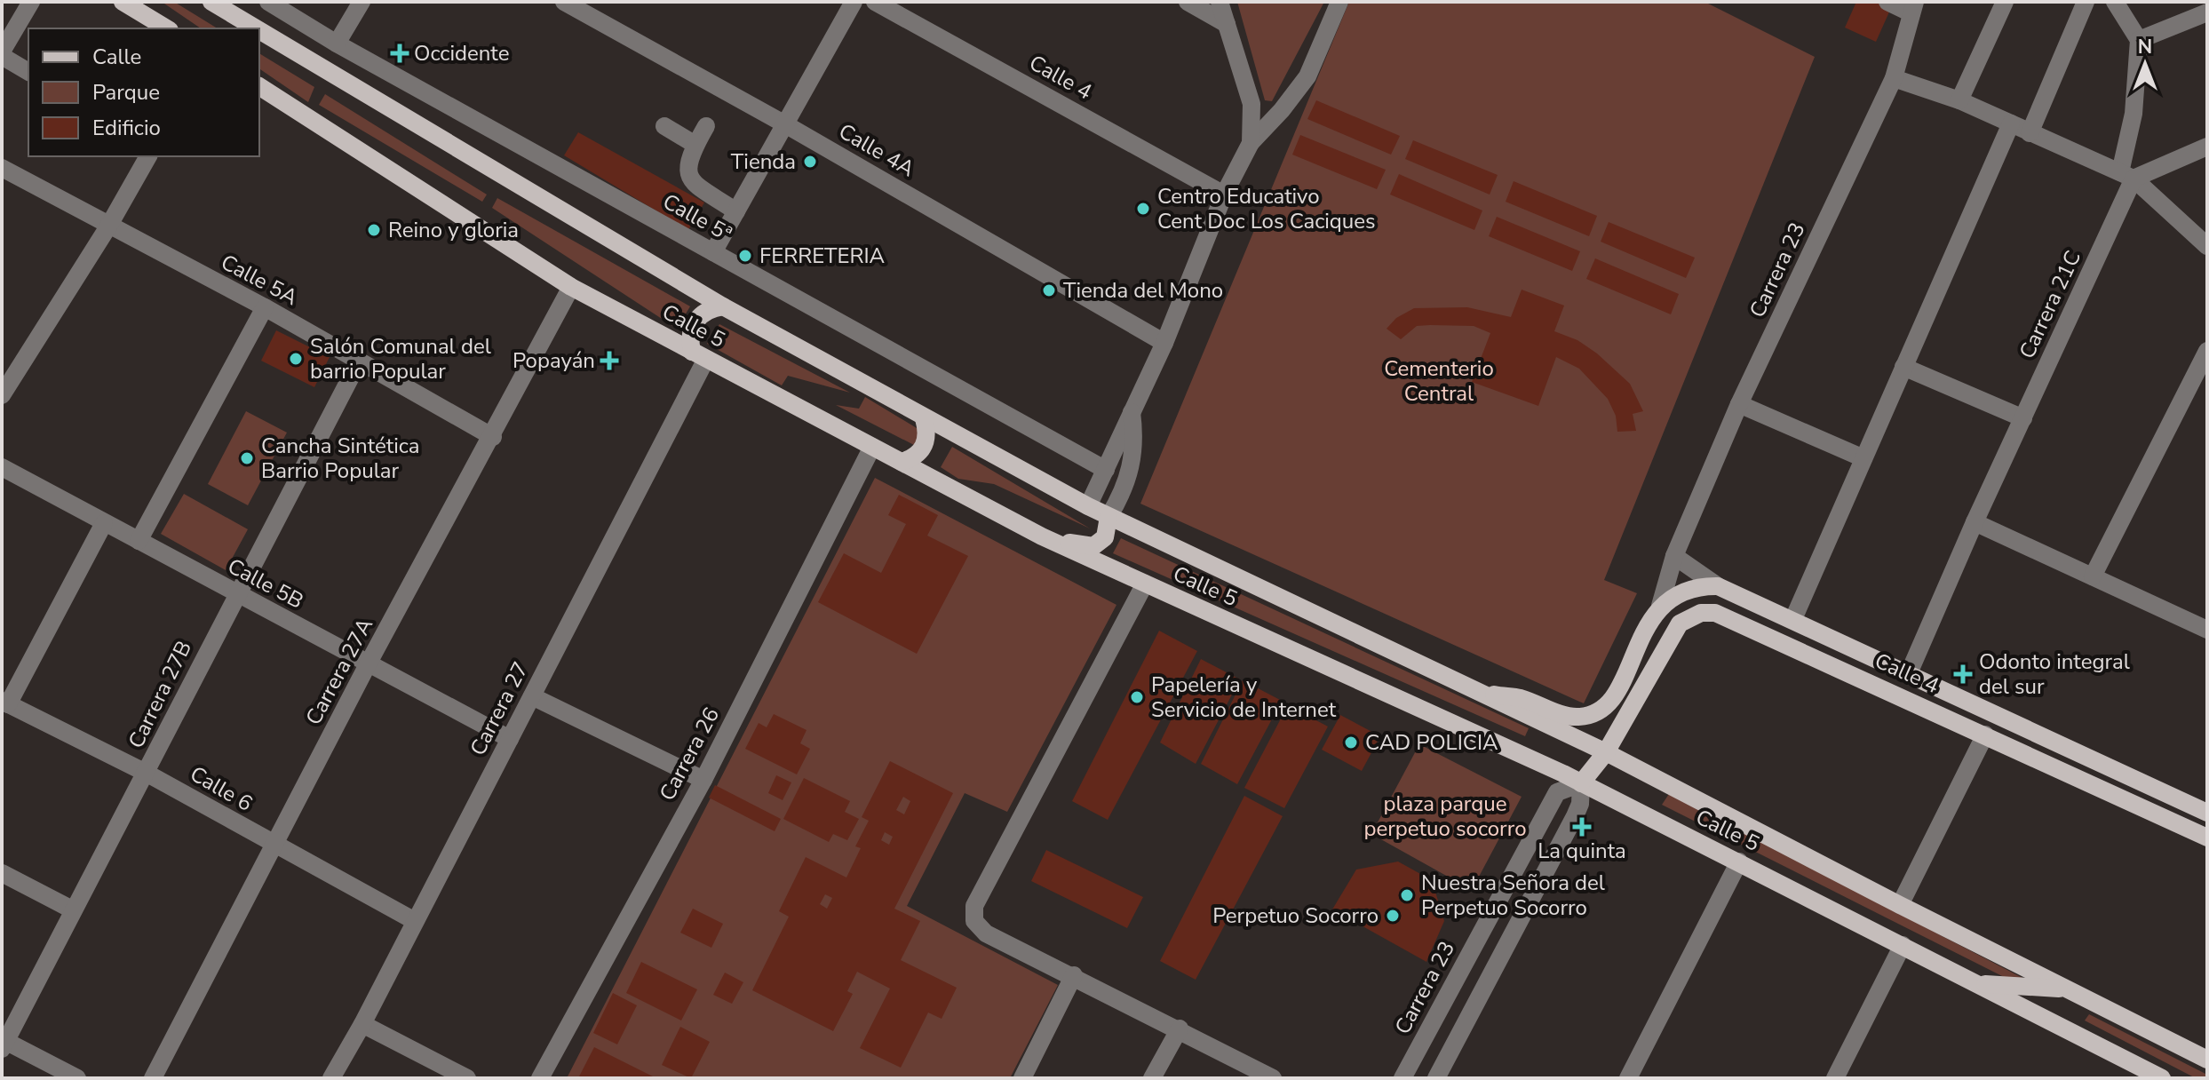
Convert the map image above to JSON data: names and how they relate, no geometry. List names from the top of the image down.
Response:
{
  "streets": {
    "main road": ["Calle 4", "Carrera 23", "Calle 5"],
    "street": [
      "Calle 4A",
      "Calle 5ª",
      "Calle 5A",
      "Carrera 21C",
      "Calle 5B",
      "Carrera 27A",
      "Carrera 27B",
      "Carrera 27",
      "Carrera 26",
      "Calle 6"
    ]
  },
  "crossings": [
    ["Calle 4", "Carrera 23"],
    ["Calle 4", "Carrera 21C"],
    ["Carrera 23", "Calle 5"],
    ["Calle 5A", "Carrera 27A"],
    ["Calle 5A", "Carrera 27B"],
    ["Calle 5", "Carrera 27A"],
    ["Calle 5", "Carrera 27"],
    ["Calle 5", "Carrera 26"],
    ["Calle 5B", "Carrera 27A"],
    ["Calle 5B", "Carrera 27B"],
    ["Calle 5B", "Carrera 27"],
    ["Carrera 27A", "Calle 6"],
    ["Carrera 27B", "Calle 6"],
    ["Carrera 27", "Calle 6"]
  ],
  "parks": ["Cementerio Central", "plaza parque perpetuo socorro"],
  "places": {
    "health": [
      "Occidente",
      "Popayán",
      "Odonto integral del sur",
      "La quinta"
    ],
    "other": [
      "Tienda",
      "Centro Educativo Cent Doc Los Caciques",
      "Reino y gloria",
      "FERRETERIA",
      "Tienda del Mono",
      "Salón Comunal del barrio Popular",
      "Cancha Sintética Barrio Popular",
      "Papelería y Servicio de Internet",
      "CAD POLICIA",
      "Nuestra Señora del Perpetuo Socorro",
      "Perpetuo Socorro"
    ]
  },
  "legend": ["Calle", "Parque", "Edificio"],
  "north": "top"
}
